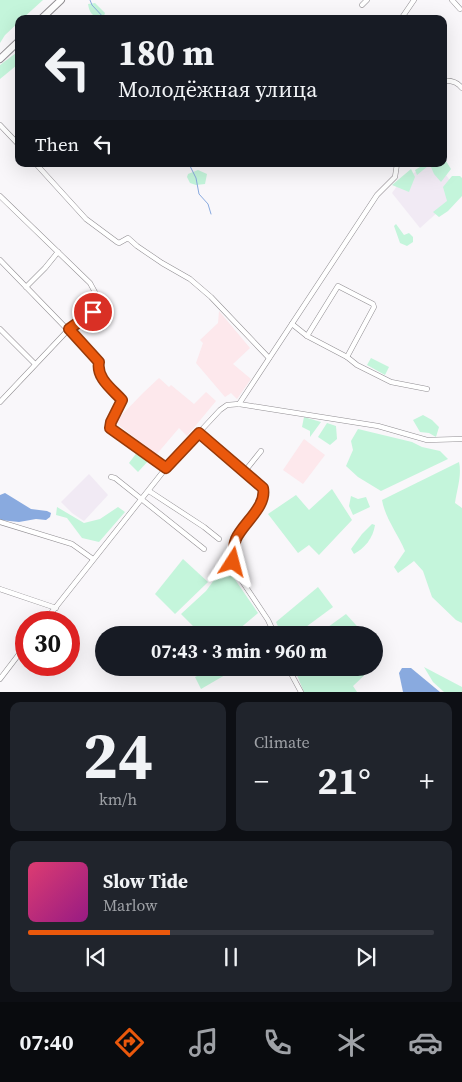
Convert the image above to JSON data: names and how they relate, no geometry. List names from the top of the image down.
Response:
{
  "page": {
    "turn": ["180 m", "Молодёжная улица"],
    "then": "Then",
    "limit": "30",
    "trip": "07:43 · 3 min · 960 m",
    "tile": [
      ["24", "km/h"],
      "Climate"
    ],
    "heat": ["−", "21°", "+"],
    "song": ["Slow Tide", "Marlow"],
    "tabs": "07:40"
  }
}
